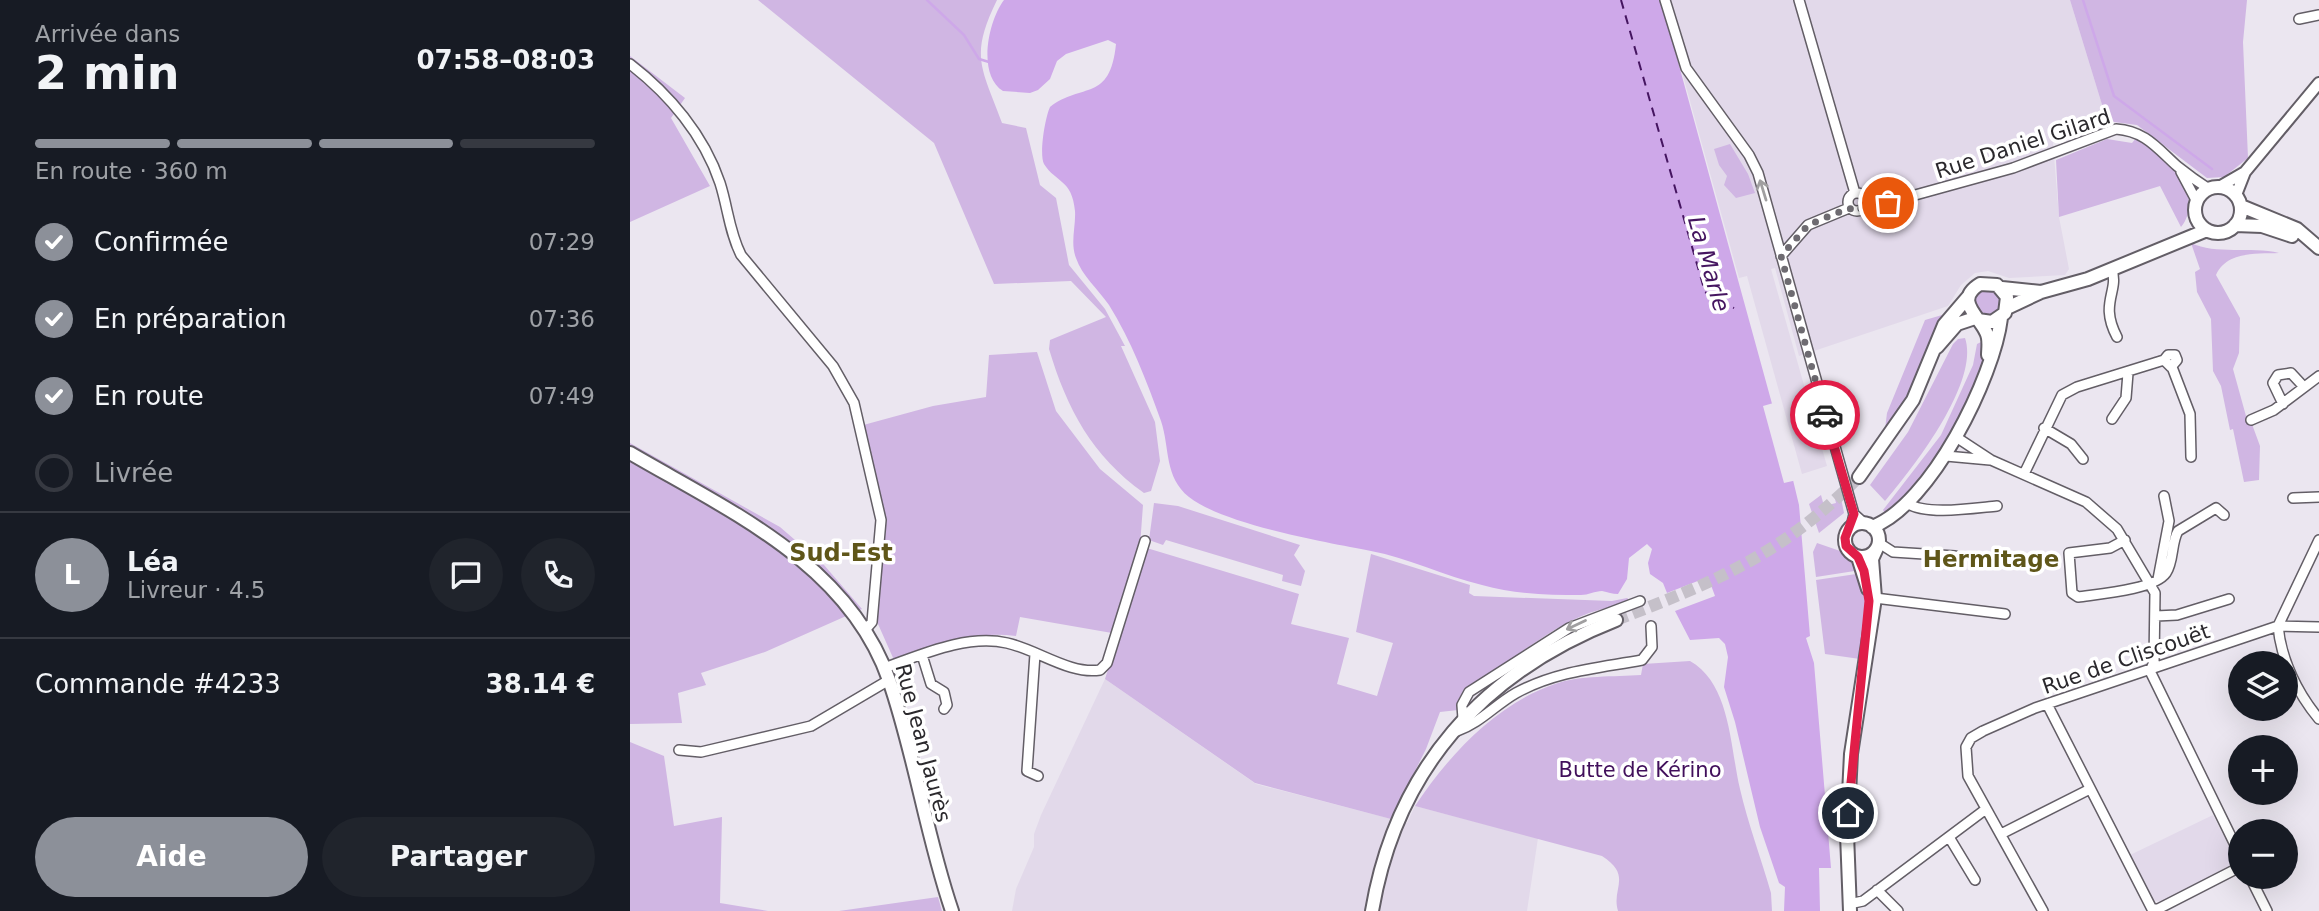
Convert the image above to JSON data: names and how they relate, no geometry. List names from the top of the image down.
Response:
{
  "streets": {
    "main road": ["Rue Jean Jaurès"],
    "street": ["Rue Daniel Gilard", "Rue de Cliscouët"]
  },
  "districts": ["Sud-Est", "Hermitage"],
  "water": ["La Marle"],
  "parks": ["Butte de Kérino"],
  "page": {
    "heading": ["2 min", "Arrivée dans", "07:58–08:03"],
    "panel": [
      "Léa",
      "Livreur · 4.5",
      "Commande #4233",
      "38.14 €"
    ],
    "bar": "En route · 360 m",
    "list": [
      ["Confirmée", "07:29"],
      ["En préparation", "07:36"],
      ["En route", "07:49"],
      "Livrée"
    ],
    "round": "L",
    "map_buttons": ["+", "−"],
    "buttons": ["Aide", "Partager"]
  }
}
